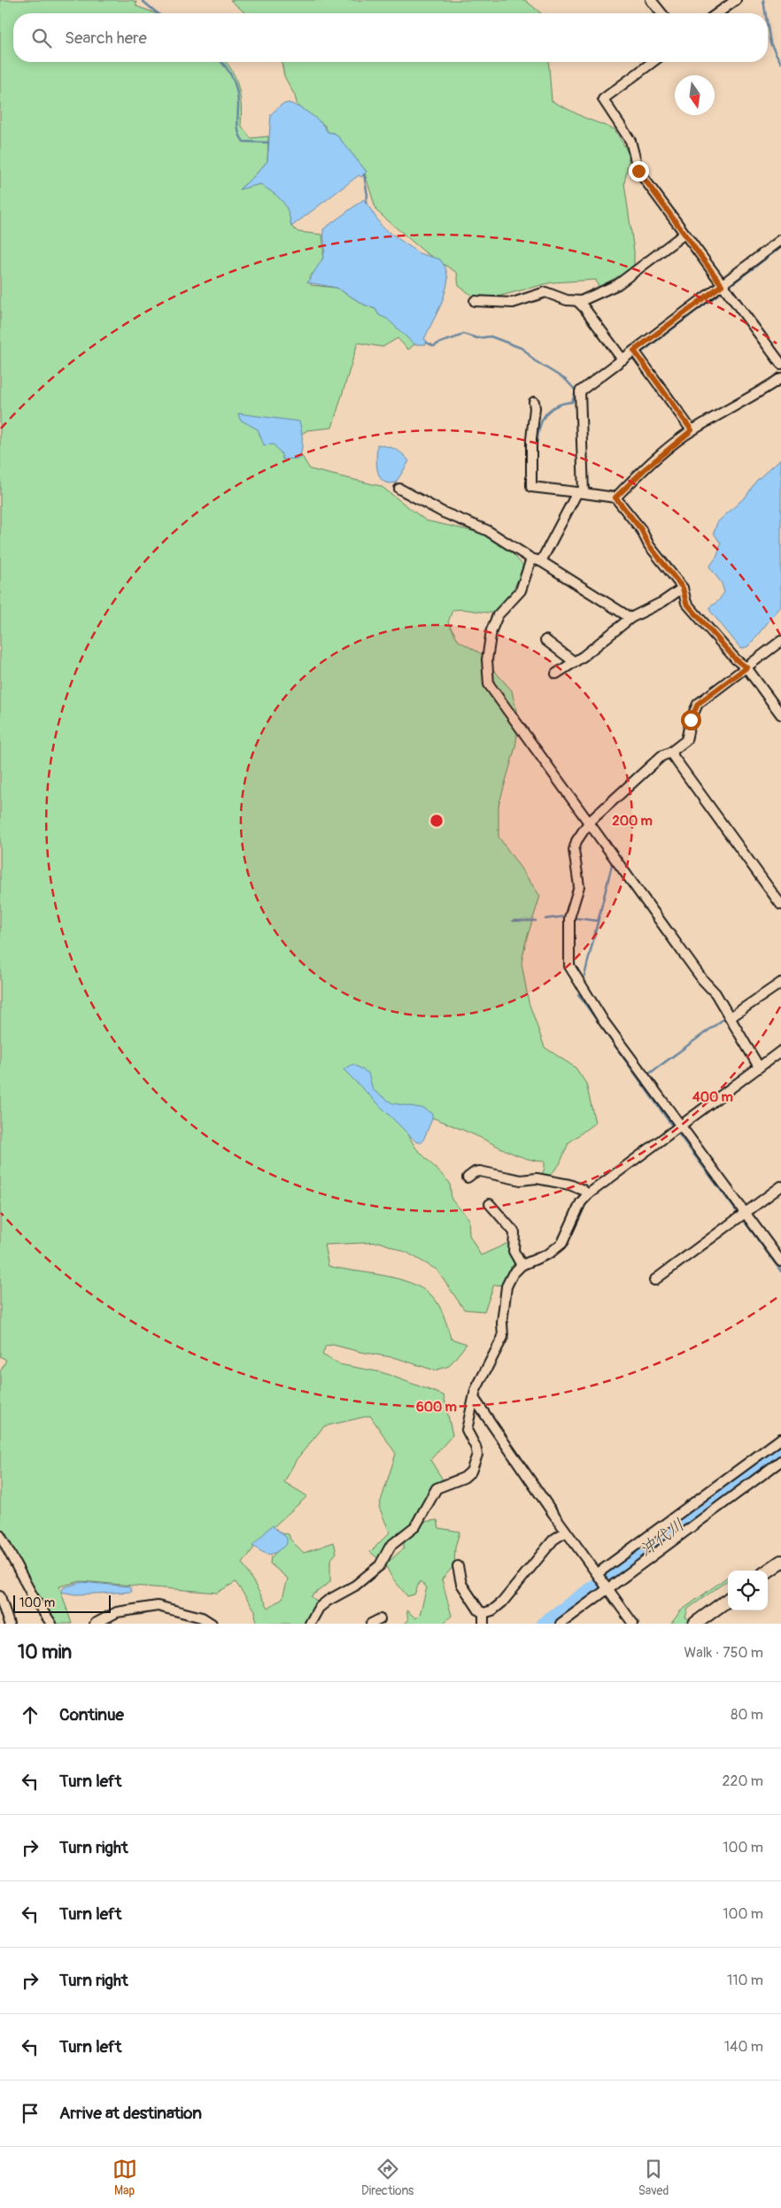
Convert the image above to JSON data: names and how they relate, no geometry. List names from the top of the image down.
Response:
{
  "water": ["沖代川"],
  "scale_bar": "100 m",
  "north": "bottom",
  "page": {
    "search": "Search here",
    "scale": "100 m",
    "heading": ["10 min", "Walk · 750 m"],
    "list": [
      ["Continue", "80 m"],
      ["Turn left", "220 m"],
      ["Turn right", "100 m"],
      ["Turn left", "100 m"],
      ["Turn right", "110 m"],
      ["Turn left", "140 m"],
      "Arrive at destination"
    ],
    "nav": ["Map", "Directions", "Saved"]
  },
  "rings": ["200 m", "400 m", "600 m"]
}
